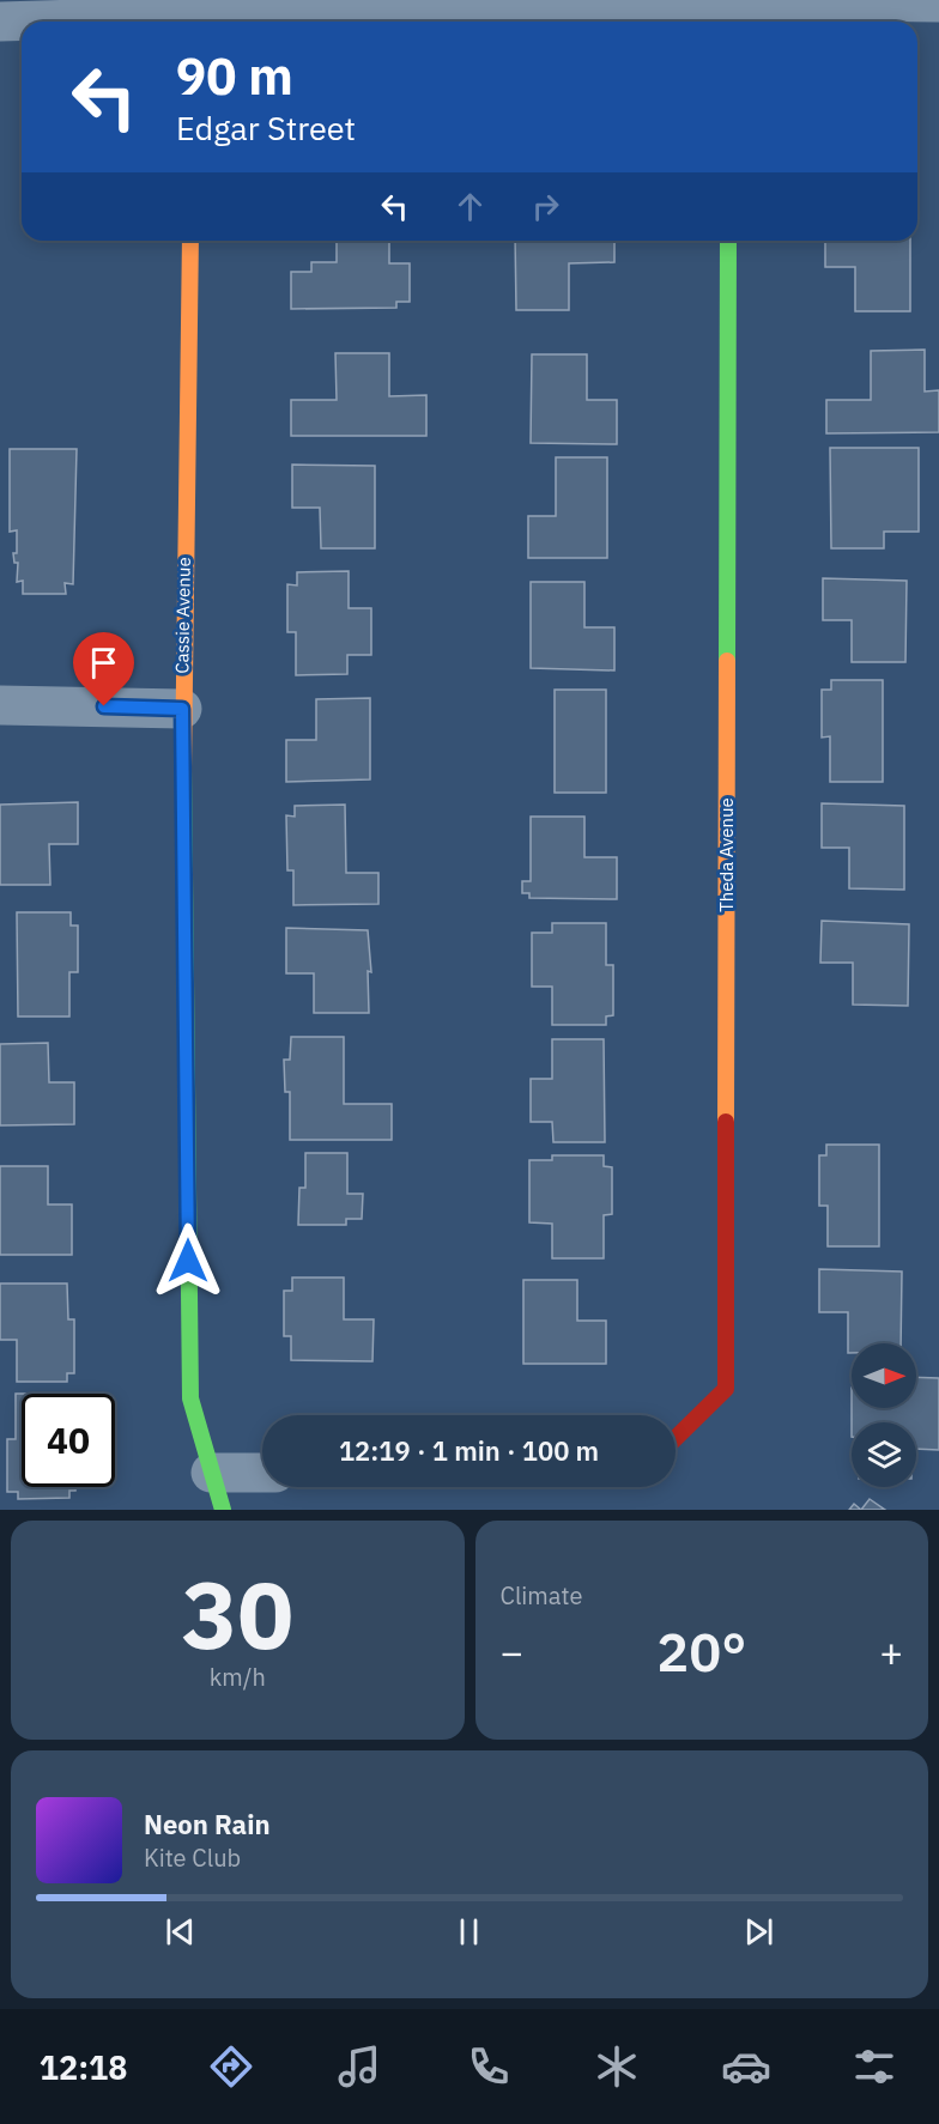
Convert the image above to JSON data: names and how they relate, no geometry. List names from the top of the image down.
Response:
{
  "streets": {
    "street": ["Cassie Avenue", "Theda Avenue"]
  },
  "north": "right",
  "page": {
    "turn": ["90 m", "Edgar Street"],
    "limit": "40",
    "trip": "12:19 · 1 min · 100 m",
    "tile": [
      ["30", "km/h"],
      "Climate"
    ],
    "heat": ["−", "20°", "+"],
    "song": ["Neon Rain", "Kite Club"],
    "tabs": "12:18"
  }
}
